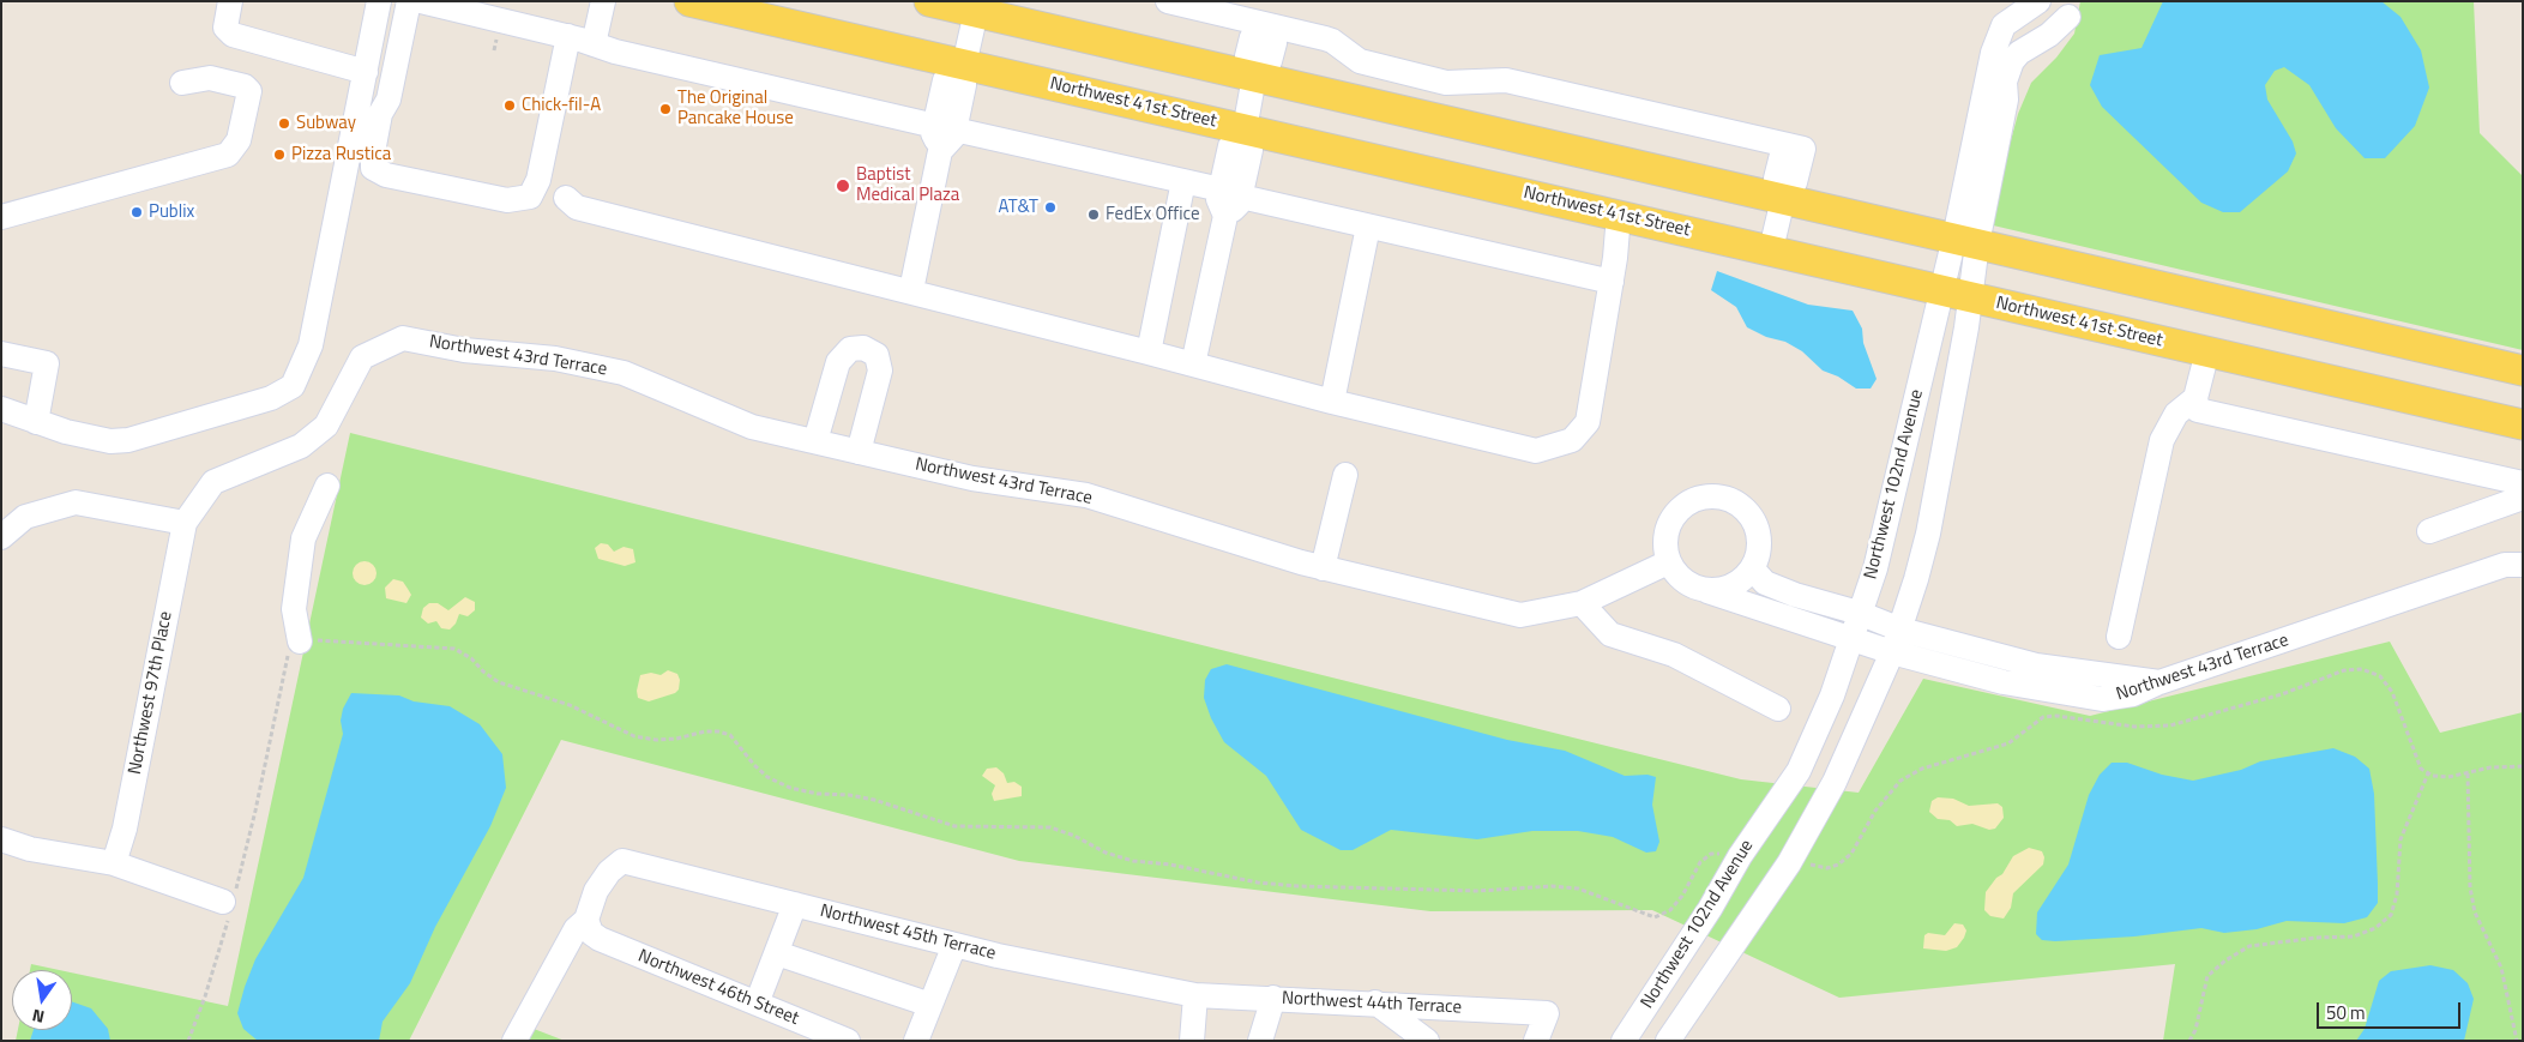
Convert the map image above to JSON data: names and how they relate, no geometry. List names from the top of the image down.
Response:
{
  "streets": {
    "main road": ["Northwest 41st Street"],
    "street": [
      "Northwest 43rd Terrace",
      "Northwest 102nd Avenue",
      "Northwest 97th Place",
      "Northwest 45th Terrace",
      "Northwest 46th Street",
      "Northwest 44th Terrace"
    ]
  },
  "crossings": [
    ["Northwest 41st Street", "Northwest 102nd Avenue"],
    ["Northwest 43rd Terrace", "Northwest 97th Place"],
    ["Northwest 45th Terrace", "Northwest 46th Street"],
    ["Northwest 45th Terrace", "Northwest 44th Terrace"]
  ],
  "places": [
    "Chick-fil-A",
    "The Original Pancake House",
    "Subway",
    "Pizza Rustica",
    "Baptist Medical Plaza",
    "AT&T",
    "Publix",
    "FedEx Office"
  ],
  "scale_bar": "50 m",
  "north": "bottom"
}
